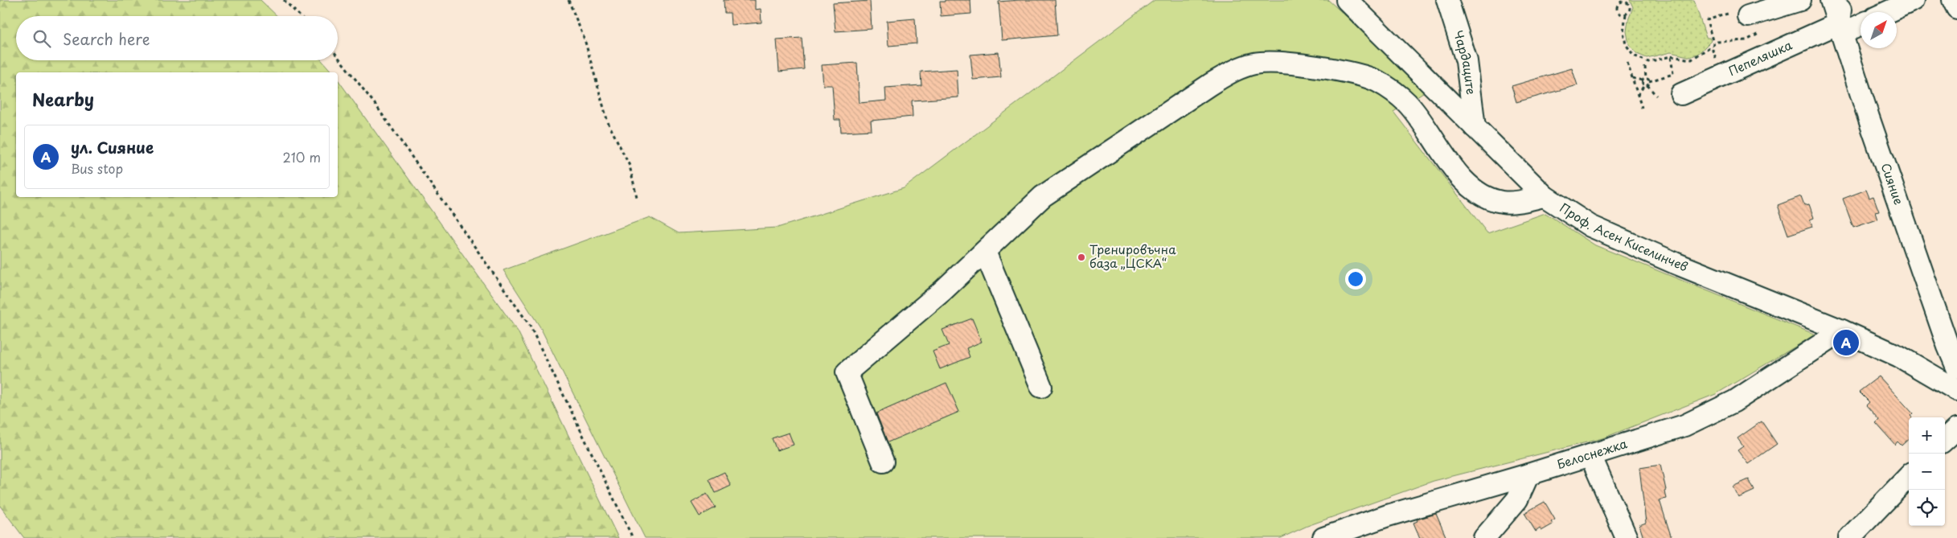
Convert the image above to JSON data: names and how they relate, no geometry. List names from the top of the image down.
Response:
{
  "streets": {
    "street": [
      "Пепеляшка",
      "Чардаците",
      "Сияние",
      "Проф. Асен Киселинчев",
      "Белоснежка"
    ]
  },
  "crossings": [
    ["Пепеляшка", "Сияние"],
    ["Чардаците", "Проф. Асен Киселинчев"],
    ["Проф. Асен Киселинчев", "Белоснежка"]
  ],
  "places": ["Тренировъчна база „ЦСКА“"],
  "north": "top right",
  "page": {
    "search": "Search here",
    "heading": "Nearby",
    "list": [
      {
        "mark": "A",
        "name": "ул. Сияние",
        "note": "Bus stop",
        "value": "210 m"
      }
    ],
    "pins": "A",
    "map_buttons": ["+", "−"]
  }
}
